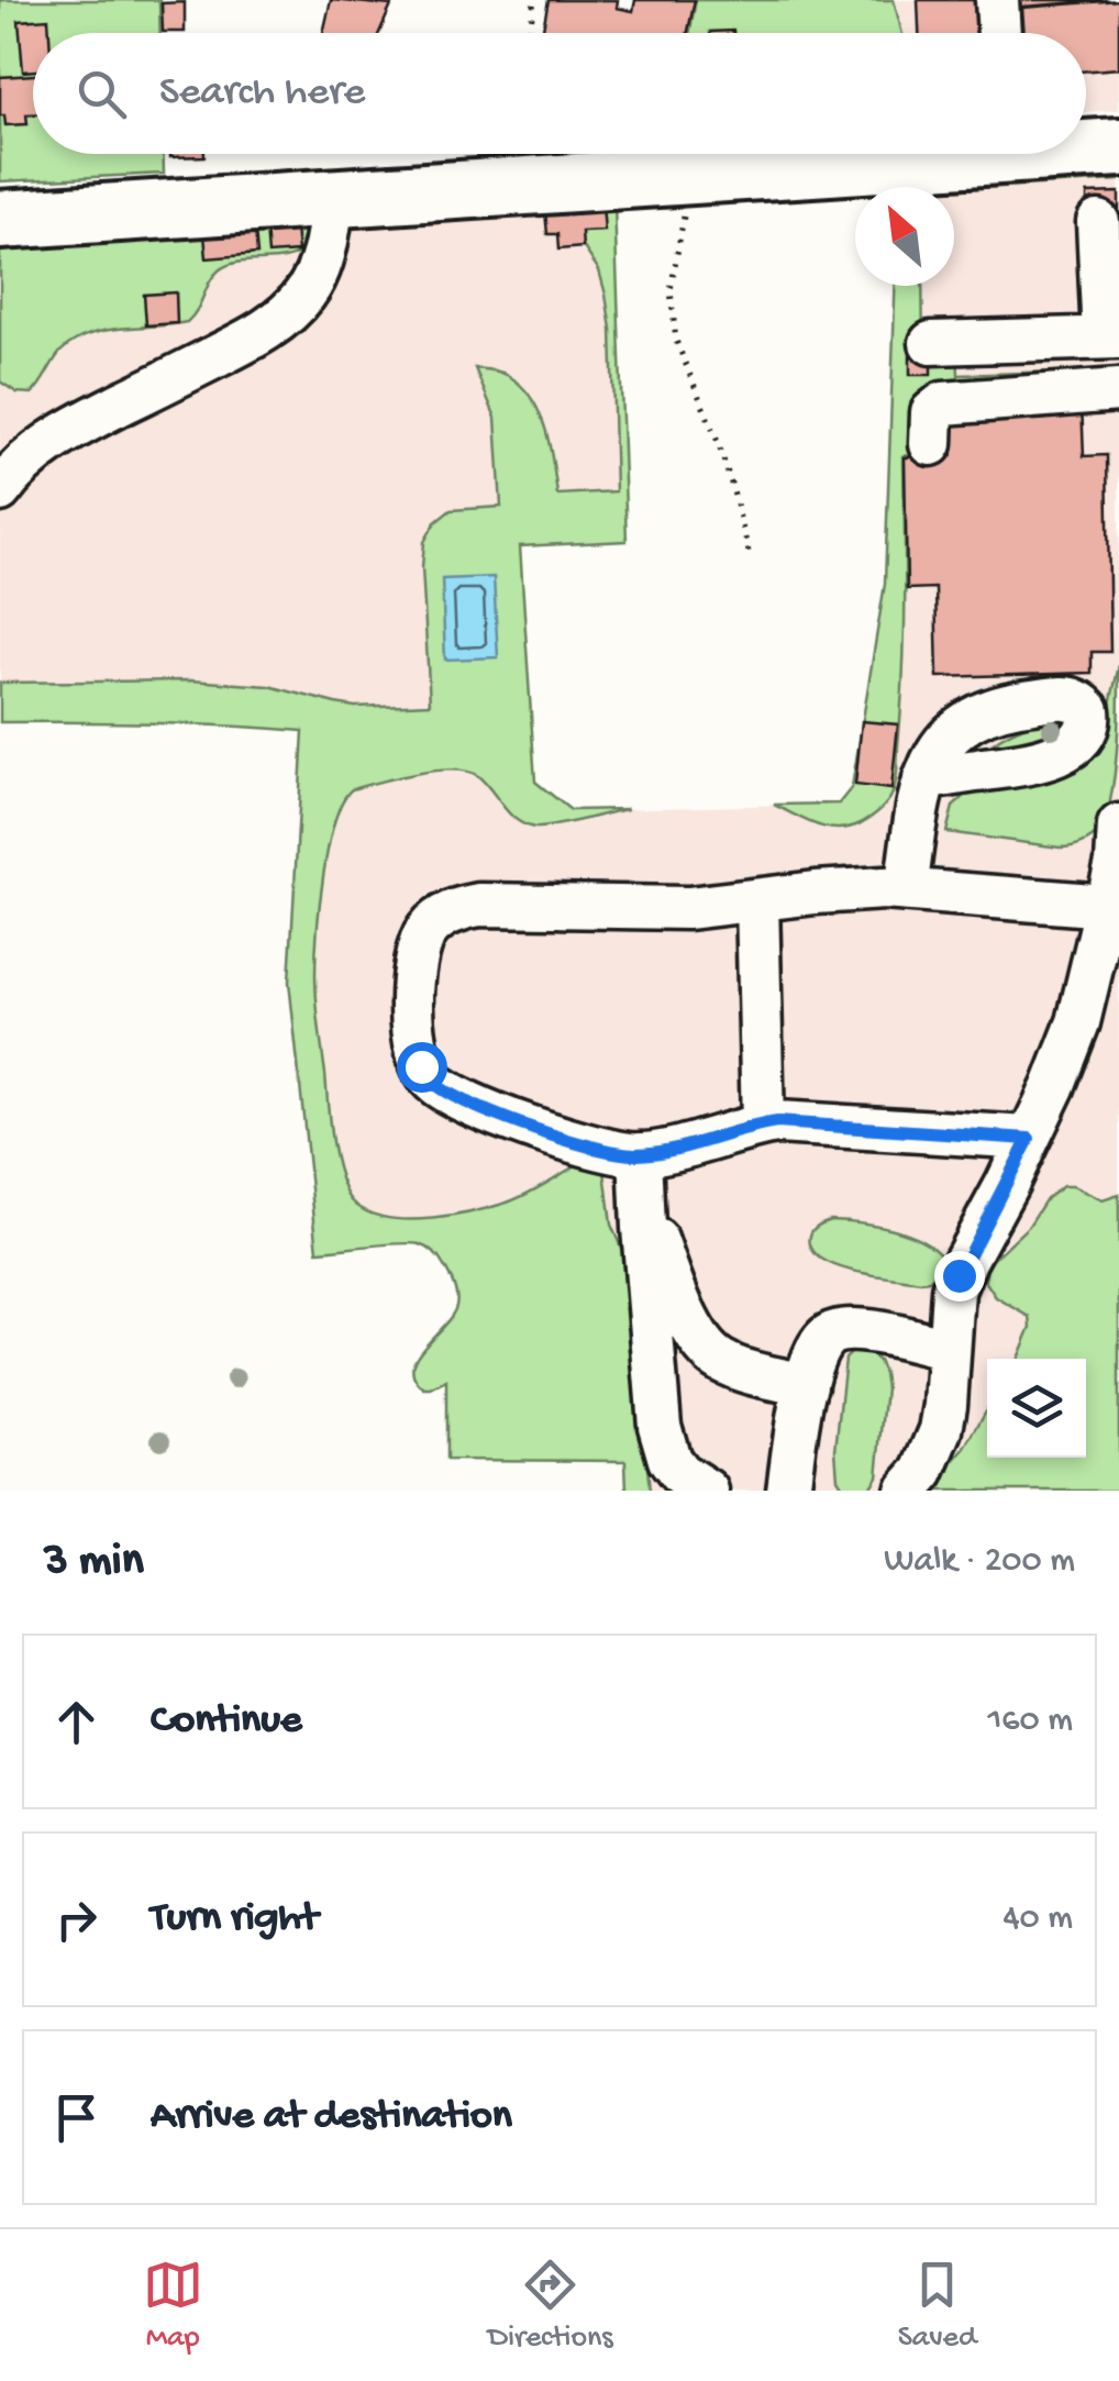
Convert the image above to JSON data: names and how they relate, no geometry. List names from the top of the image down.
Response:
{
  "north": "top left",
  "page": {
    "search": "Search here",
    "heading": ["3 min", "Walk · 200 m"],
    "list": [
      ["Continue", "160 m"],
      ["Turn right", "40 m"],
      "Arrive at destination"
    ],
    "nav": ["Map", "Directions", "Saved"]
  }
}
